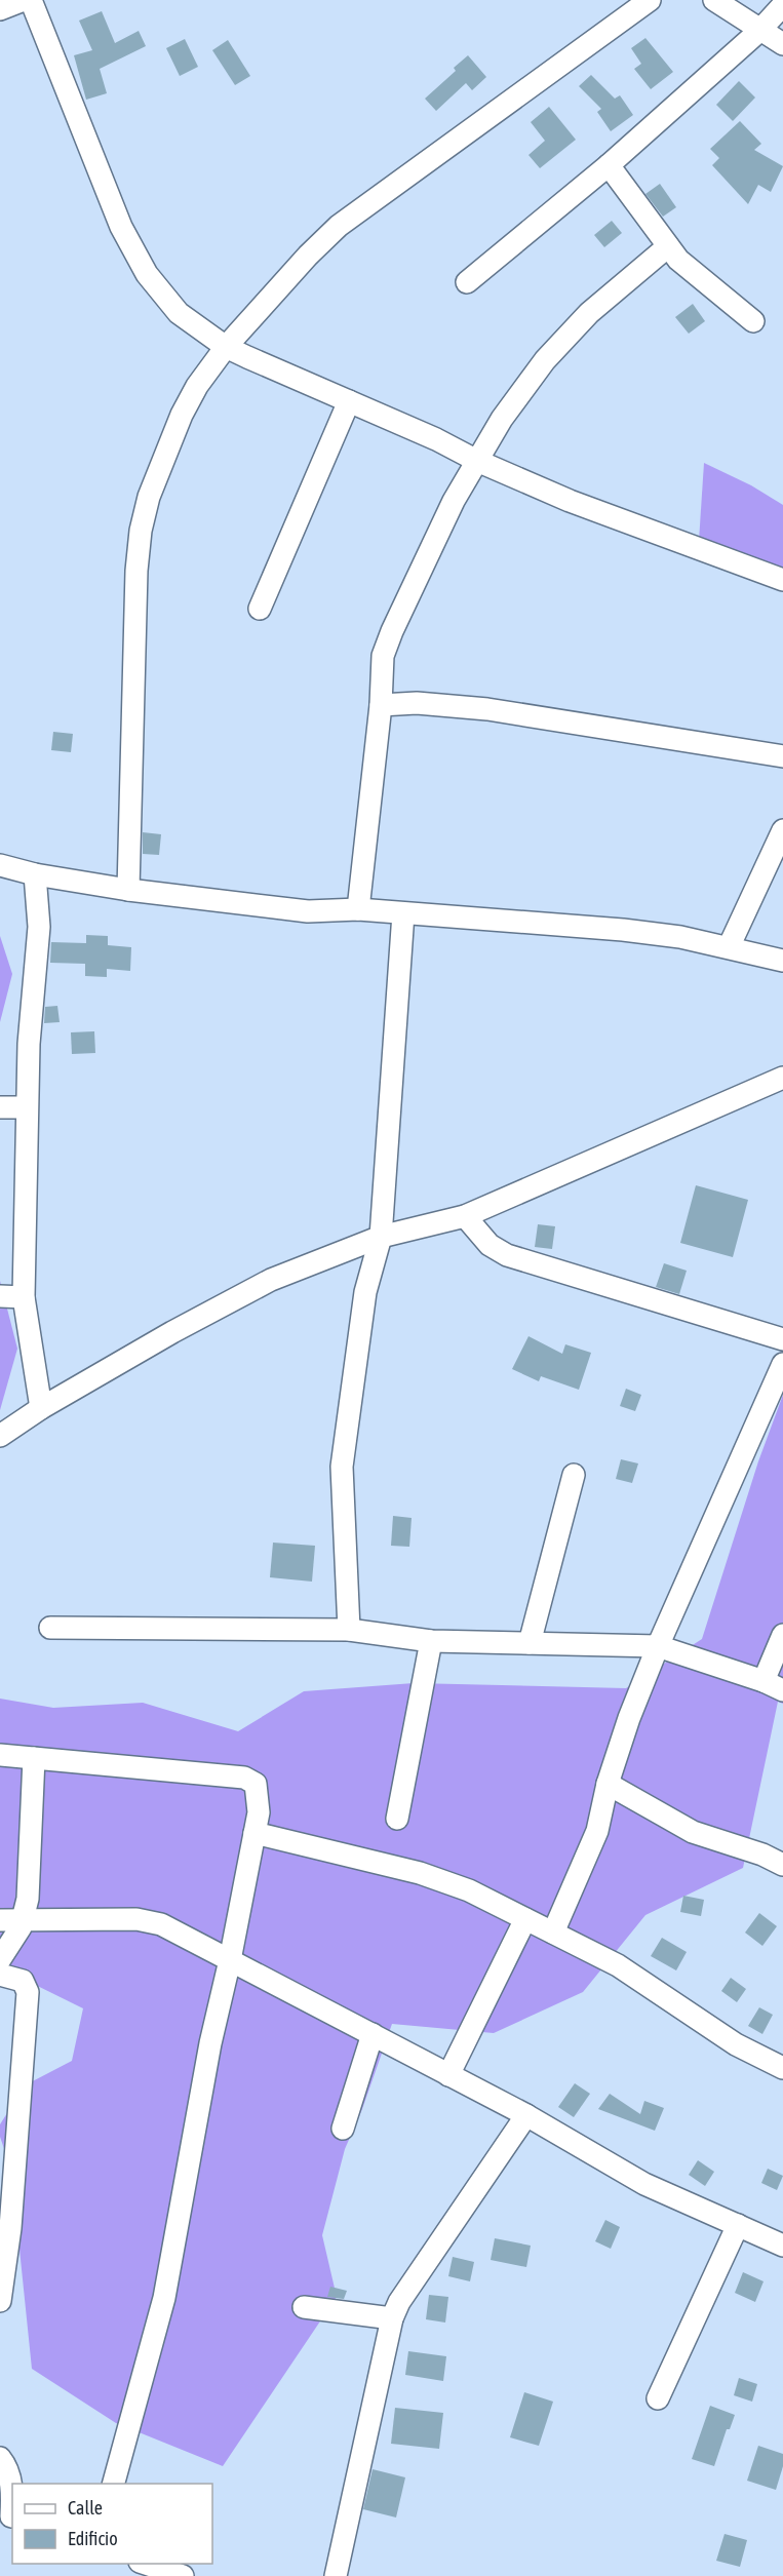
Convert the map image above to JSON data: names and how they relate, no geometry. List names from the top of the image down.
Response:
{
  "legend": ["Calle", "Edificio"]
}
